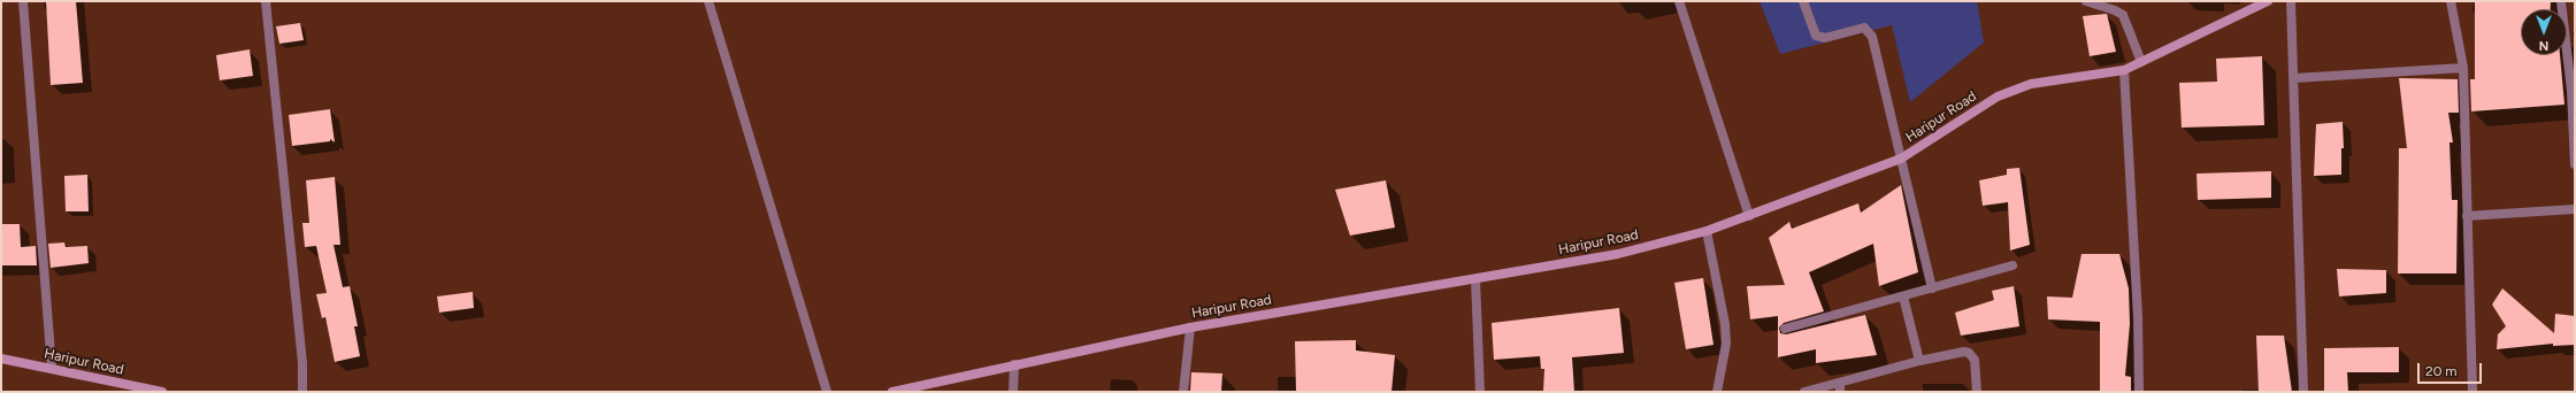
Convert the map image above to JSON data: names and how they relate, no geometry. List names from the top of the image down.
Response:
{
  "streets": {
    "street": ["Haripur Road"]
  },
  "scale_bar": "20 m",
  "north": "bottom"
}
